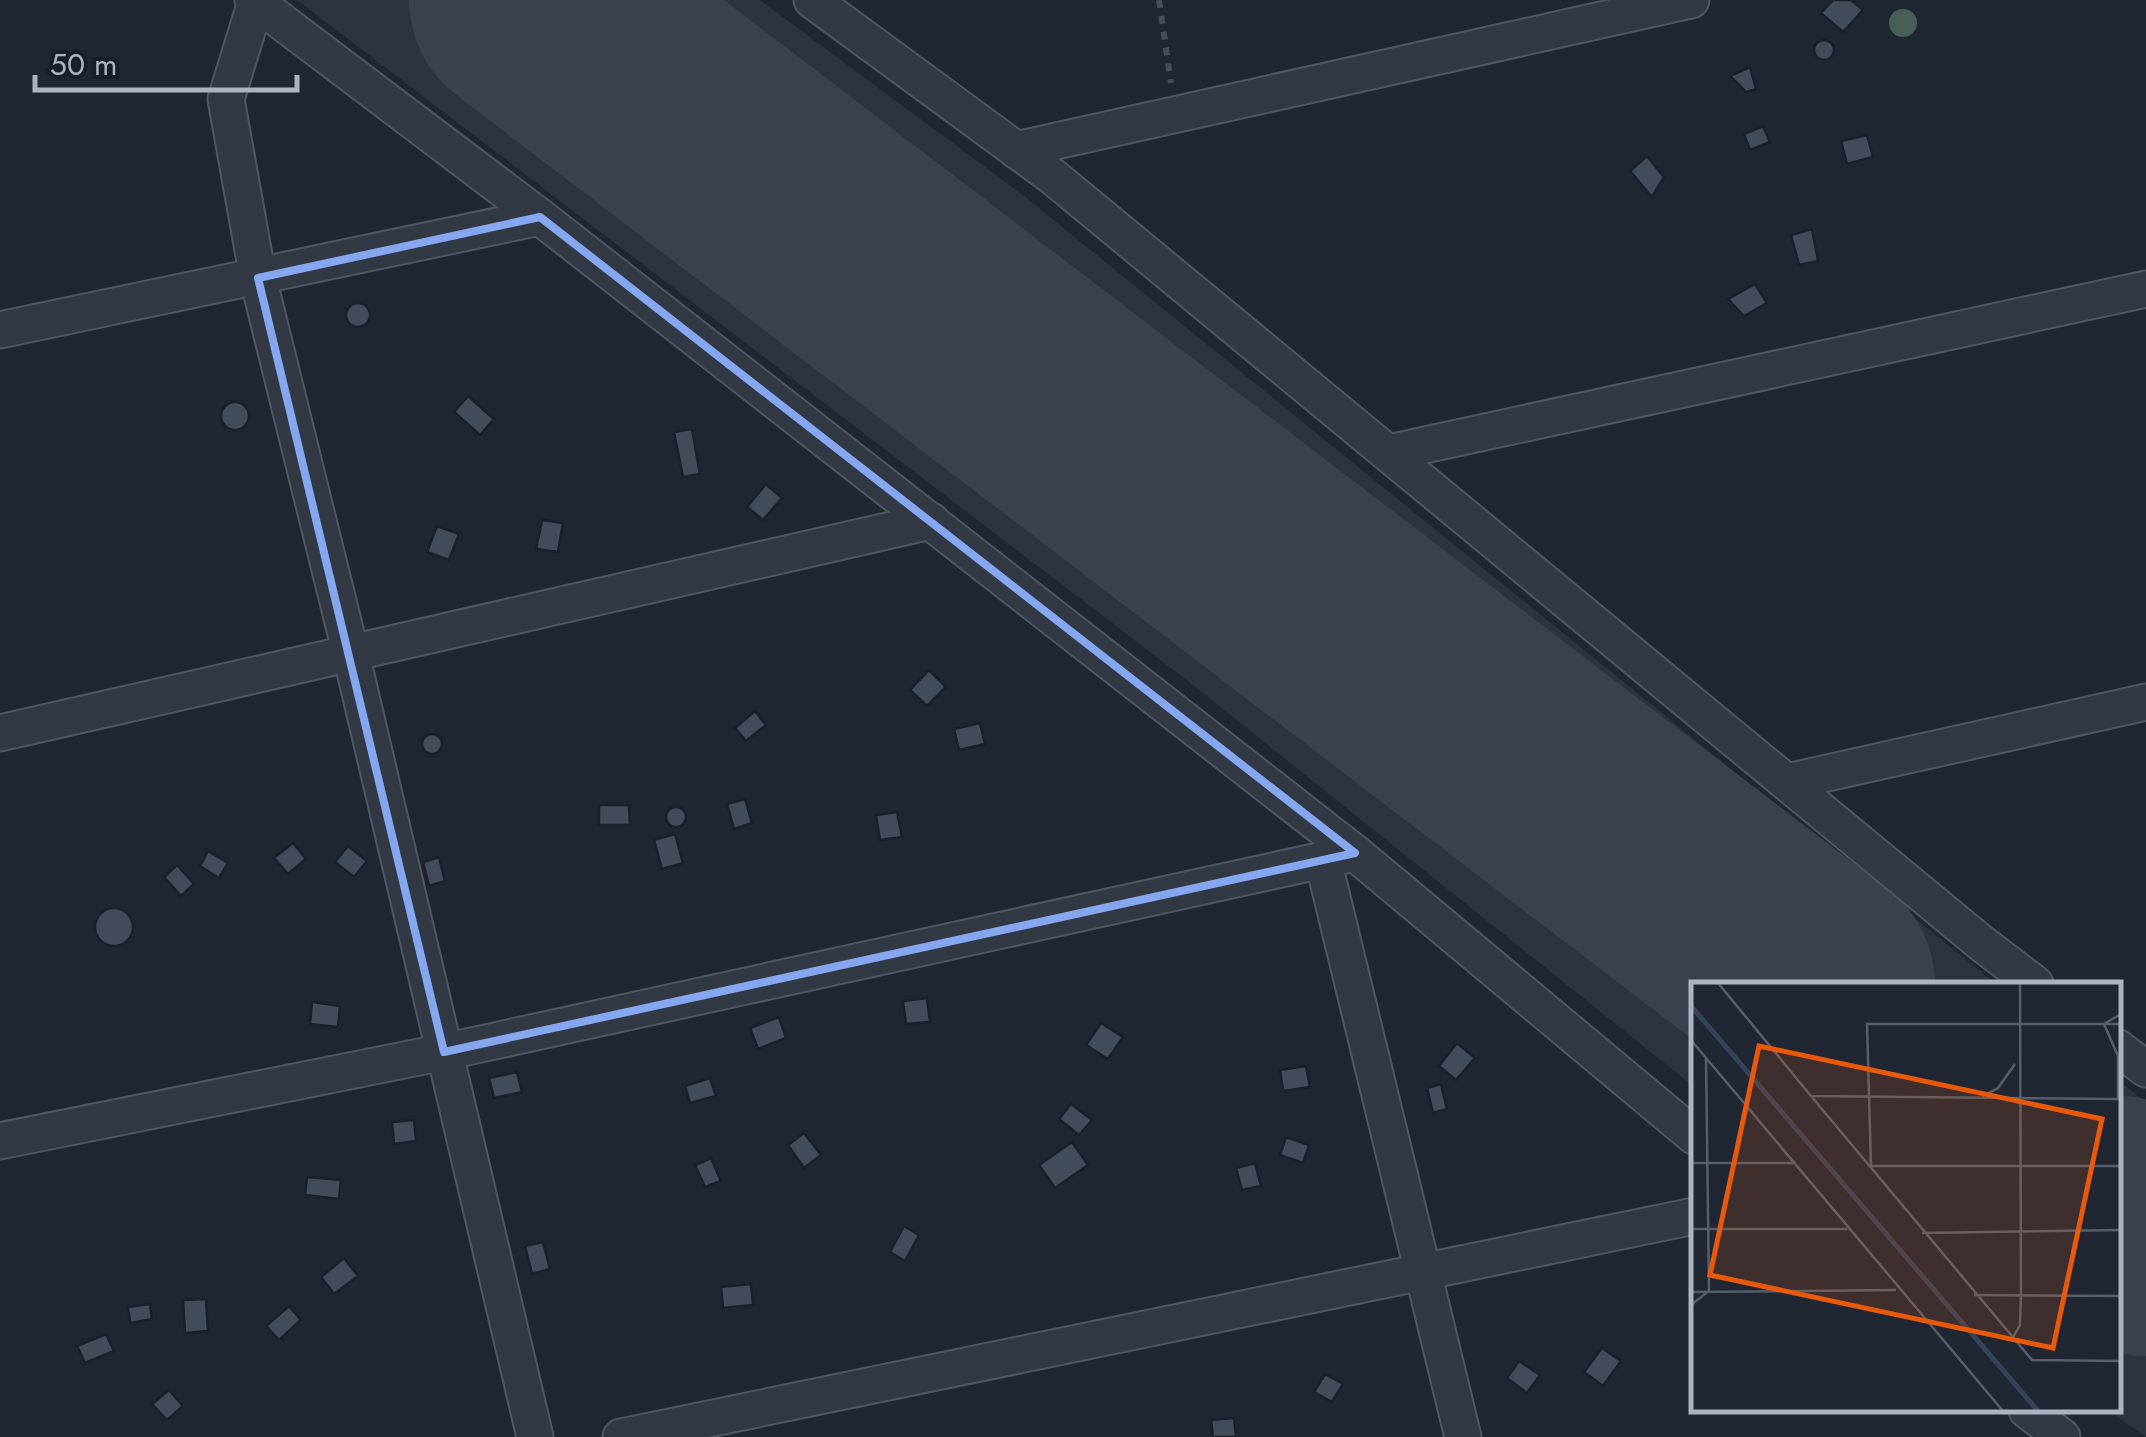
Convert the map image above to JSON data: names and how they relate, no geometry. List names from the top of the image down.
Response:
{
  "scale_bar": "50 m"
}
